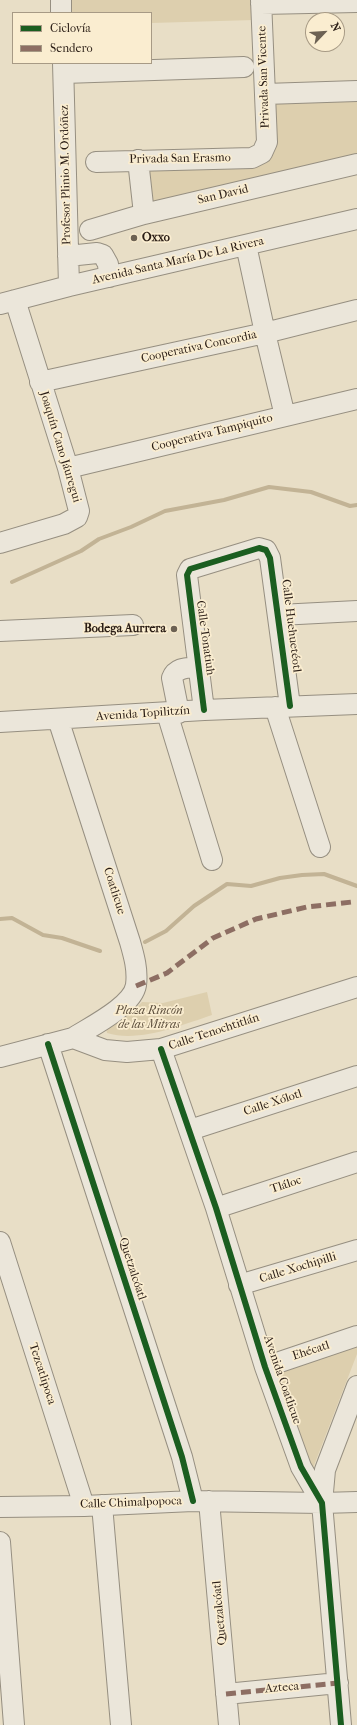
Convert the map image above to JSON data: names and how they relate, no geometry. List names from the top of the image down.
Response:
{
  "streets": {
    "street": [
      "Privada San Vicente",
      "Privada San Erasmo",
      "Profesor Plinio M. Ordóñez",
      "San David",
      "Avenida Santa María De La Rivera",
      "Cooperativa Concordia",
      "Cooperativa Tampiquito",
      "Joaquín Cano Jáuregui",
      "Calle Huehuetéotl",
      "Calle Tonatiuh",
      "Avenida Topilitzín",
      "Coatlicue",
      "Calle Tenochtitlán",
      "Calle Xólotl",
      "Tláloc",
      "Calle Xochipilli",
      "Quetzalcóatl",
      "Ehécatl",
      "Tezcatlipoca",
      "Avenida Coatlicue",
      "Calle Chimalpopoca",
      "Azteca"
    ]
  },
  "crossings": [
    ["Privada San Vicente", "Privada San Erasmo"],
    ["Profesor Plinio M. Ordóñez", "Avenida Santa María De La Rivera"],
    ["Avenida Santa María De La Rivera", "Joaquín Cano Jáuregui"],
    ["Cooperativa Concordia", "Joaquín Cano Jáuregui"],
    ["Cooperativa Tampiquito", "Joaquín Cano Jáuregui"],
    ["Calle Huehuetéotl", "Calle Tonatiuh"],
    ["Calle Huehuetéotl", "Avenida Topilitzín"],
    ["Calle Tonatiuh", "Avenida Topilitzín"],
    ["Avenida Topilitzín", "Coatlicue"],
    ["Coatlicue", "Calle Tenochtitlán"],
    ["Calle Tenochtitlán", "Avenida Coatlicue"],
    ["Calle Xólotl", "Avenida Coatlicue"],
    ["Tláloc", "Avenida Coatlicue"],
    ["Calle Xochipilli", "Avenida Coatlicue"],
    ["Quetzalcóatl", "Calle Chimalpopoca"],
    ["Quetzalcóatl", "Azteca"],
    ["Ehécatl", "Avenida Coatlicue"],
    ["Tezcatlipoca", "Calle Chimalpopoca"],
    ["Avenida Coatlicue", "Calle Chimalpopoca"],
    ["Avenida Coatlicue", "Azteca"]
  ],
  "parks": ["Plaza Rincón de las Mitras"],
  "places": ["Oxxo", "Bodega Aurrera"],
  "legend": ["Ciclovía", "Sendero"],
  "north": "top right"
}
